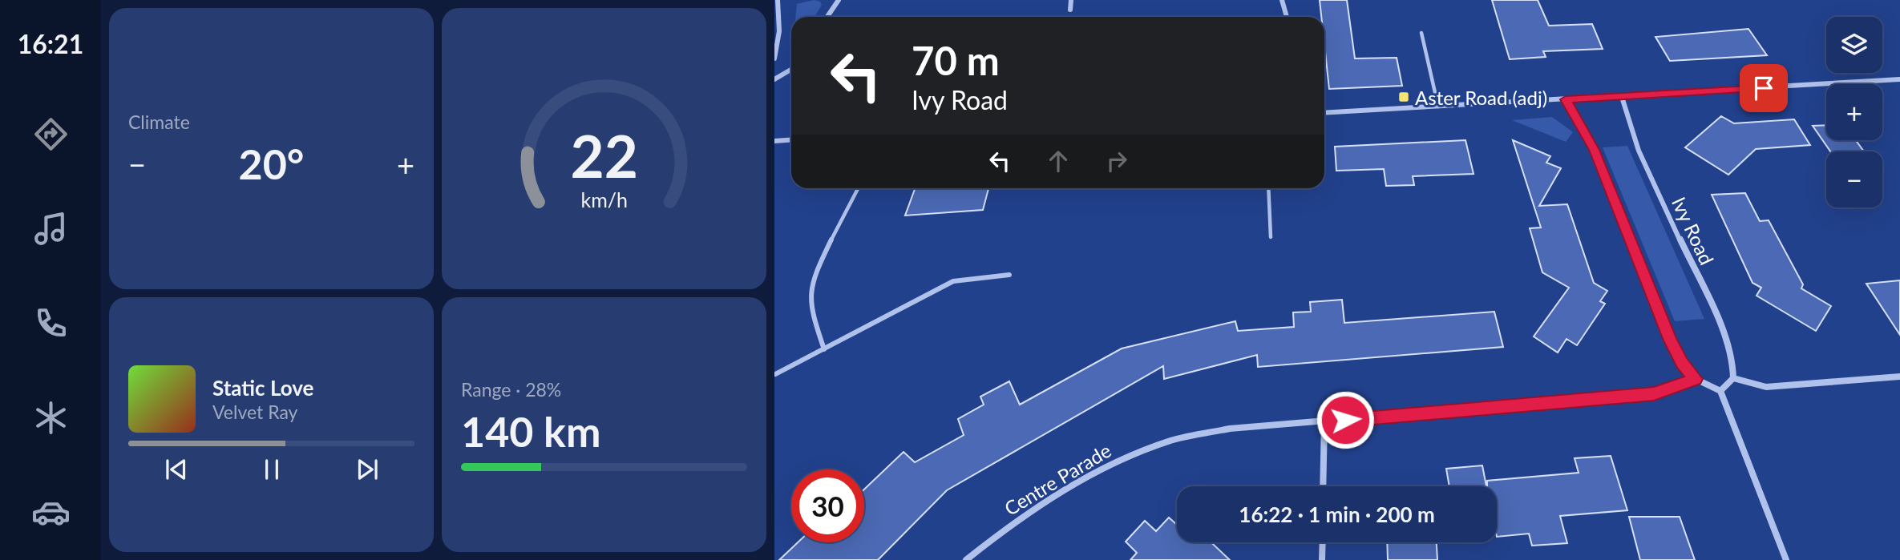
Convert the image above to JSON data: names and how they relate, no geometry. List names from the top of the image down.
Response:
{
  "streets": {
    "street": ["Ivy Road", "Centre Parade"]
  },
  "places": {
    "transit": ["Aster Road (adj)"]
  },
  "page": {
    "tabs": "16:21",
    "tile": [
      "Climate",
      ["Range · 28%", "140 km"]
    ],
    "map_buttons": ["+", "−"],
    "turn": ["70 m", "Ivy Road"],
    "heat": ["−", "20°", "+"],
    "song": ["Static Love", "Velvet Ray"],
    "limit": "30",
    "trip": "16:22 · 1 min · 200 m",
    "gauge": ["22", "km/h"]
  }
}
